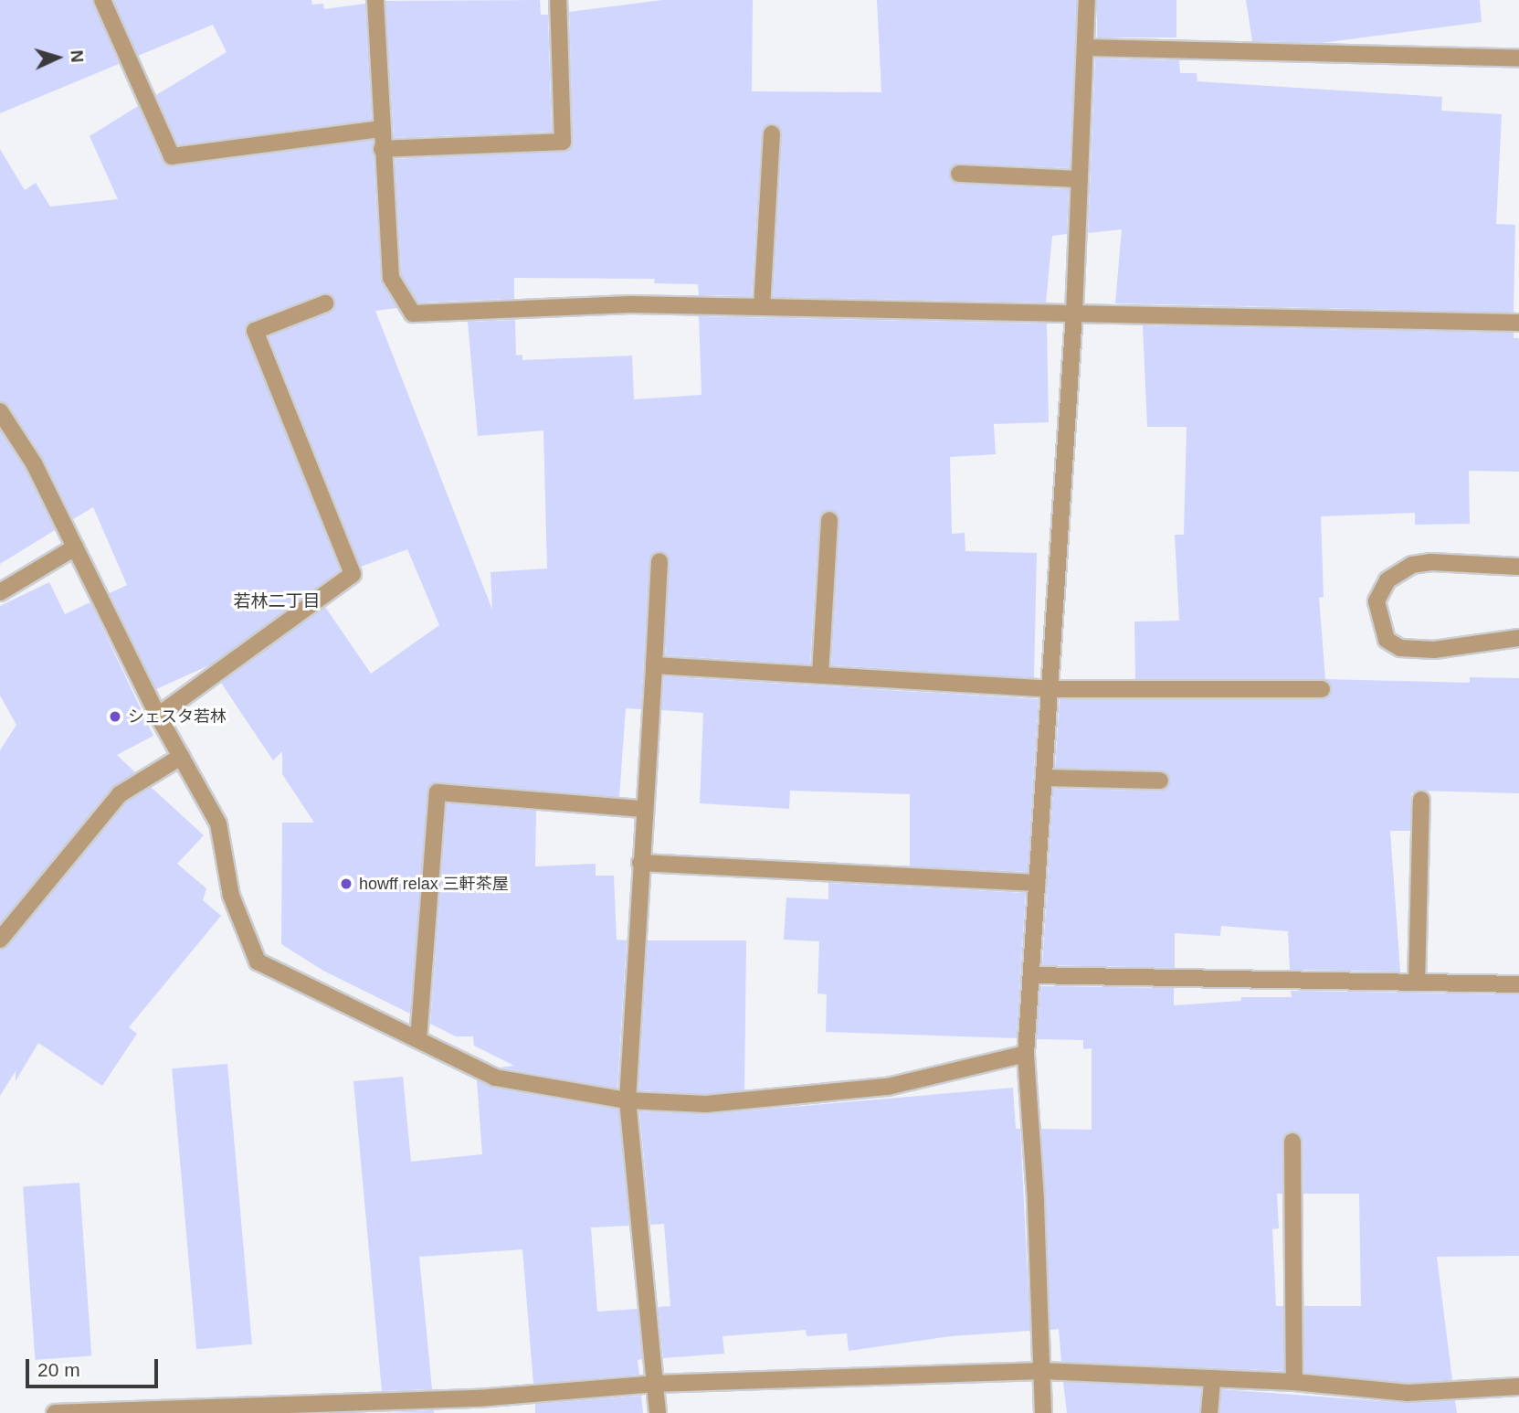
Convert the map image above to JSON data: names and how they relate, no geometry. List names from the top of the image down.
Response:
{
  "districts": ["若林二丁目"],
  "places": ["シェスタ若林", "howff relax 三軒茶屋"],
  "scale_bar": "20 m",
  "north": "right"
}
